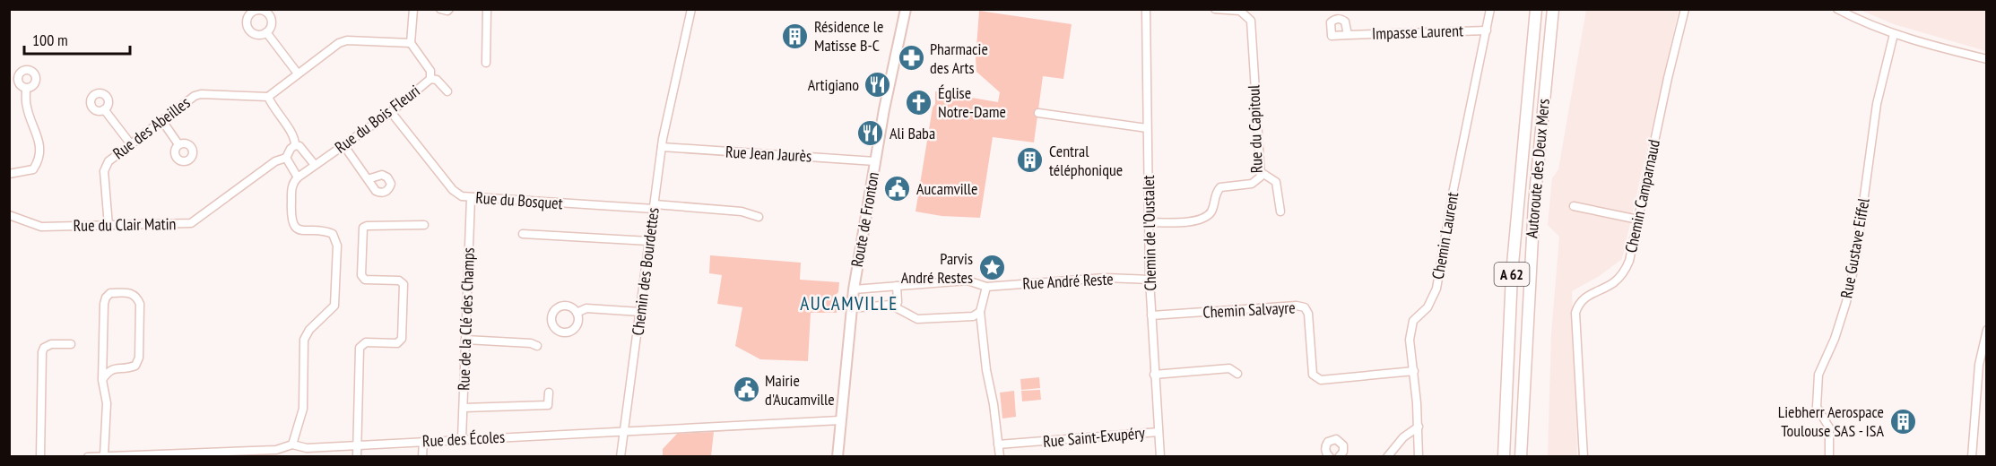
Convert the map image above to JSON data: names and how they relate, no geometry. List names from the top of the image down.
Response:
{
  "streets": {
    "highway": ["Autoroute des Deux Mers", "A 62"],
    "main road": ["Route de Fronton"],
    "street": [
      "Impasse Laurent",
      "Rue du Bois Fleuri",
      "Rue des Abeilles",
      "Rue du Capitoul",
      "Rue Jean Jaurès",
      "Chemin Camparnaud",
      "Rue du Bosquet",
      "Rue du Clair Matin",
      "Chemin de l'Oustalet",
      "Chemin Laurent",
      "Rue Gustave Eiffel",
      "Chemin des Bourdettes",
      "Rue André Reste",
      "Chemin Salvayre",
      "Rue de la Clé des Champs",
      "Rue Saint-Exupéry",
      "Rue des Écoles"
    ]
  },
  "crossings": [
    ["Impasse Laurent", "Chemin Laurent"],
    ["Rue du Bois Fleuri", "Rue du Bosquet"],
    ["Rue des Abeilles", "Rue du Clair Matin"],
    ["Rue du Capitoul", "Chemin de l'Oustalet"],
    ["Rue Jean Jaurès", "Route de Fronton"],
    ["Rue Jean Jaurès", "Chemin des Bourdettes"],
    ["Rue du Bosquet", "Chemin des Bourdettes"],
    ["Rue du Bosquet", "Rue de la Clé des Champs"],
    ["Route de Fronton", "Rue André Reste"],
    ["Route de Fronton", "Rue des Écoles"],
    ["Chemin de l'Oustalet", "Rue André Reste"],
    ["Chemin de l'Oustalet", "Chemin Salvayre"],
    ["Chemin de l'Oustalet", "Rue Saint-Exupéry"],
    ["Chemin Laurent", "Chemin Salvayre"],
    ["Chemin des Bourdettes", "Rue des Écoles"],
    ["Rue de la Clé des Champs", "Rue des Écoles"]
  ],
  "districts": ["AUCAMVILLE"],
  "places": {
    "building": ["Résidence le Matisse B-C", "Central téléphonique", "Liebherr Aerospace Toulouse SAS - ISA"],
    "pharmacy": ["Pharmacie des Arts"],
    "restaurant": ["Artigiano", "Ali Baba"],
    "church": ["Église Notre-Dame"],
    "public building": ["Aucamville", "Mairie d'Aucamville"],
    "place": ["Parvis André Restes"]
  },
  "scale_bar": "100 m"
}
